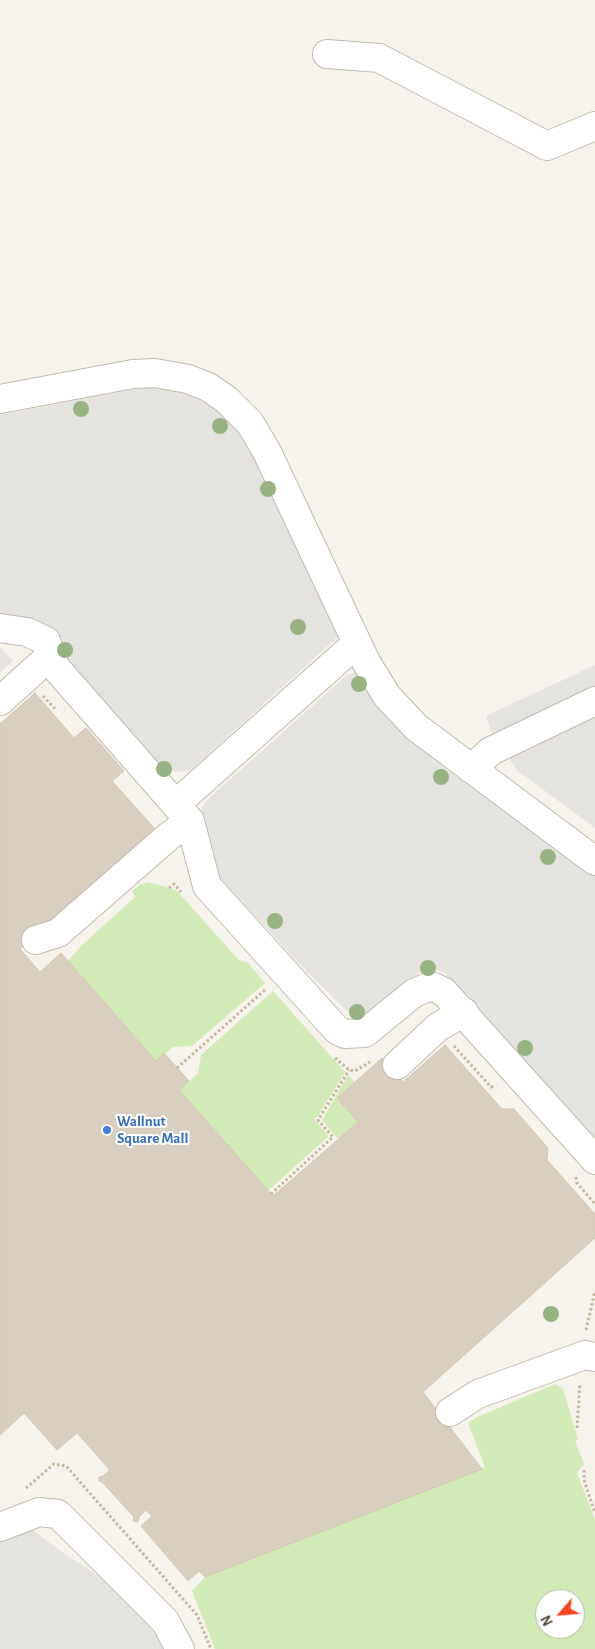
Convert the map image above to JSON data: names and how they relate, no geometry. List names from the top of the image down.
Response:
{
  "places": ["Wallnut Square Mall"],
  "north": "bottom left"
}
